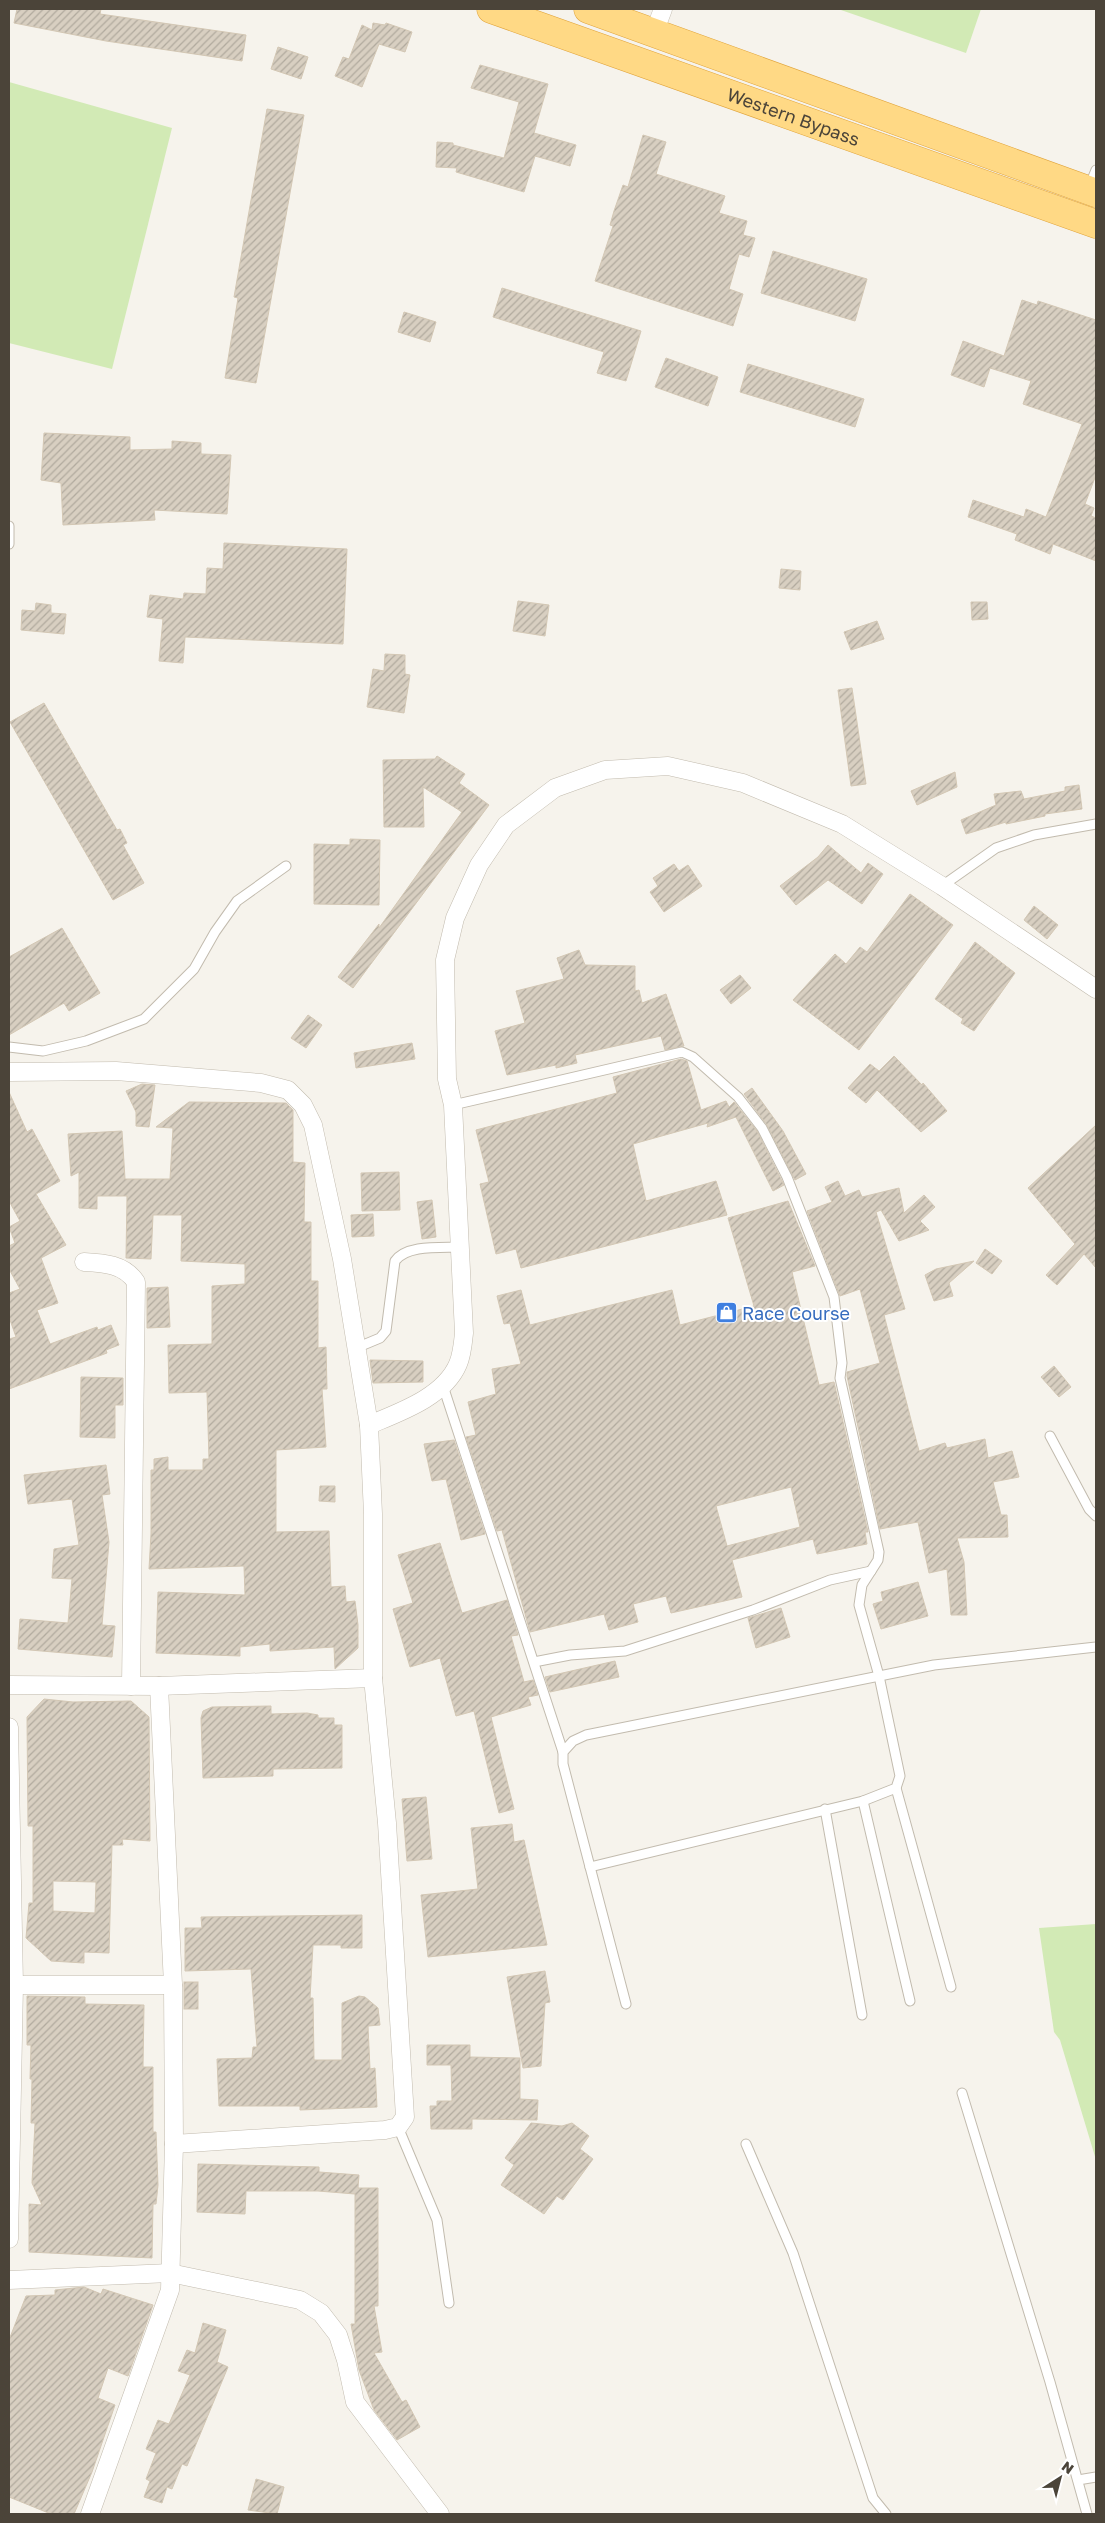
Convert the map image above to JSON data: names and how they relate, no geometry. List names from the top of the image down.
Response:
{
  "streets": {
    "highway": ["Western Bypass"]
  },
  "places": {
    "shop": ["Race Course"]
  },
  "north": "top right"
}
